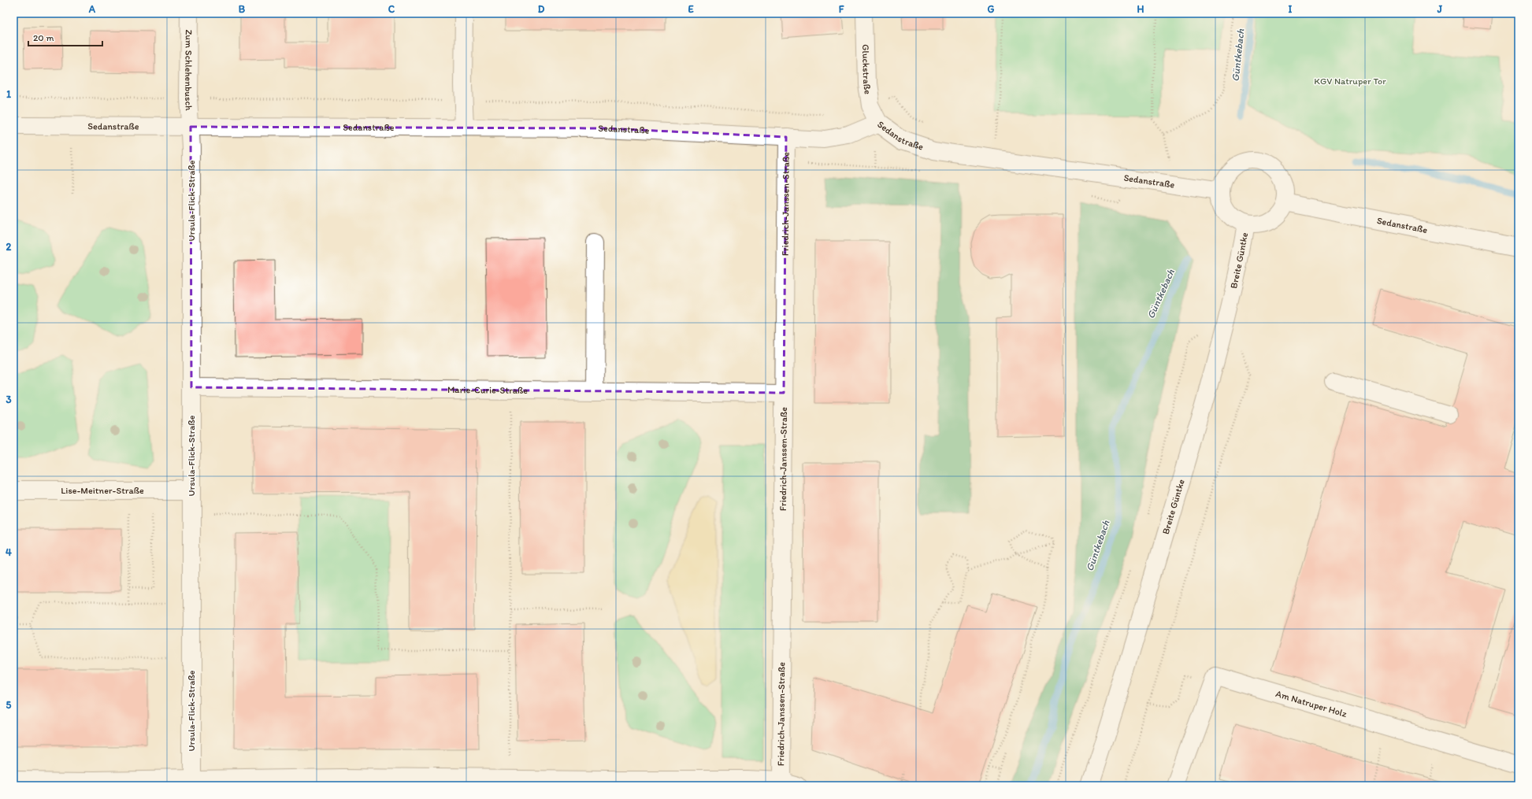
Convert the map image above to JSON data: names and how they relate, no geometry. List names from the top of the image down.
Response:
{
  "streets": {
    "street": [
      "Gluckstraße",
      "Zum Schlehenbusch",
      "Sedanstraße",
      "Ursula-Flick-Straße",
      "Friedrich-Janssen-Straße",
      "Breite Güntke",
      "Marie-Curie-Straße",
      "Lise-Meitner-Straße",
      "Am Natruper Holz"
    ]
  },
  "crossings": [
    ["Gluckstraße", "Sedanstraße"],
    ["Zum Schlehenbusch", "Sedanstraße"],
    ["Zum Schlehenbusch", "Ursula-Flick-Straße"],
    ["Sedanstraße", "Ursula-Flick-Straße"],
    ["Sedanstraße", "Friedrich-Janssen-Straße"],
    ["Sedanstraße", "Breite Güntke"],
    ["Ursula-Flick-Straße", "Marie-Curie-Straße"],
    ["Ursula-Flick-Straße", "Lise-Meitner-Straße"],
    ["Friedrich-Janssen-Straße", "Marie-Curie-Straße"]
  ],
  "water": ["Güntkebach"],
  "parks": ["KGV Natruper Tor"],
  "scale_bar": "20 m",
  "grid": {
    "columns": [
      "A",
      "B",
      "C",
      "D",
      "E",
      "F",
      "G",
      "H",
      "I",
      "J"
    ],
    "rows": [
      "1",
      "2",
      "3",
      "4",
      "5"
    ]
  }
}
